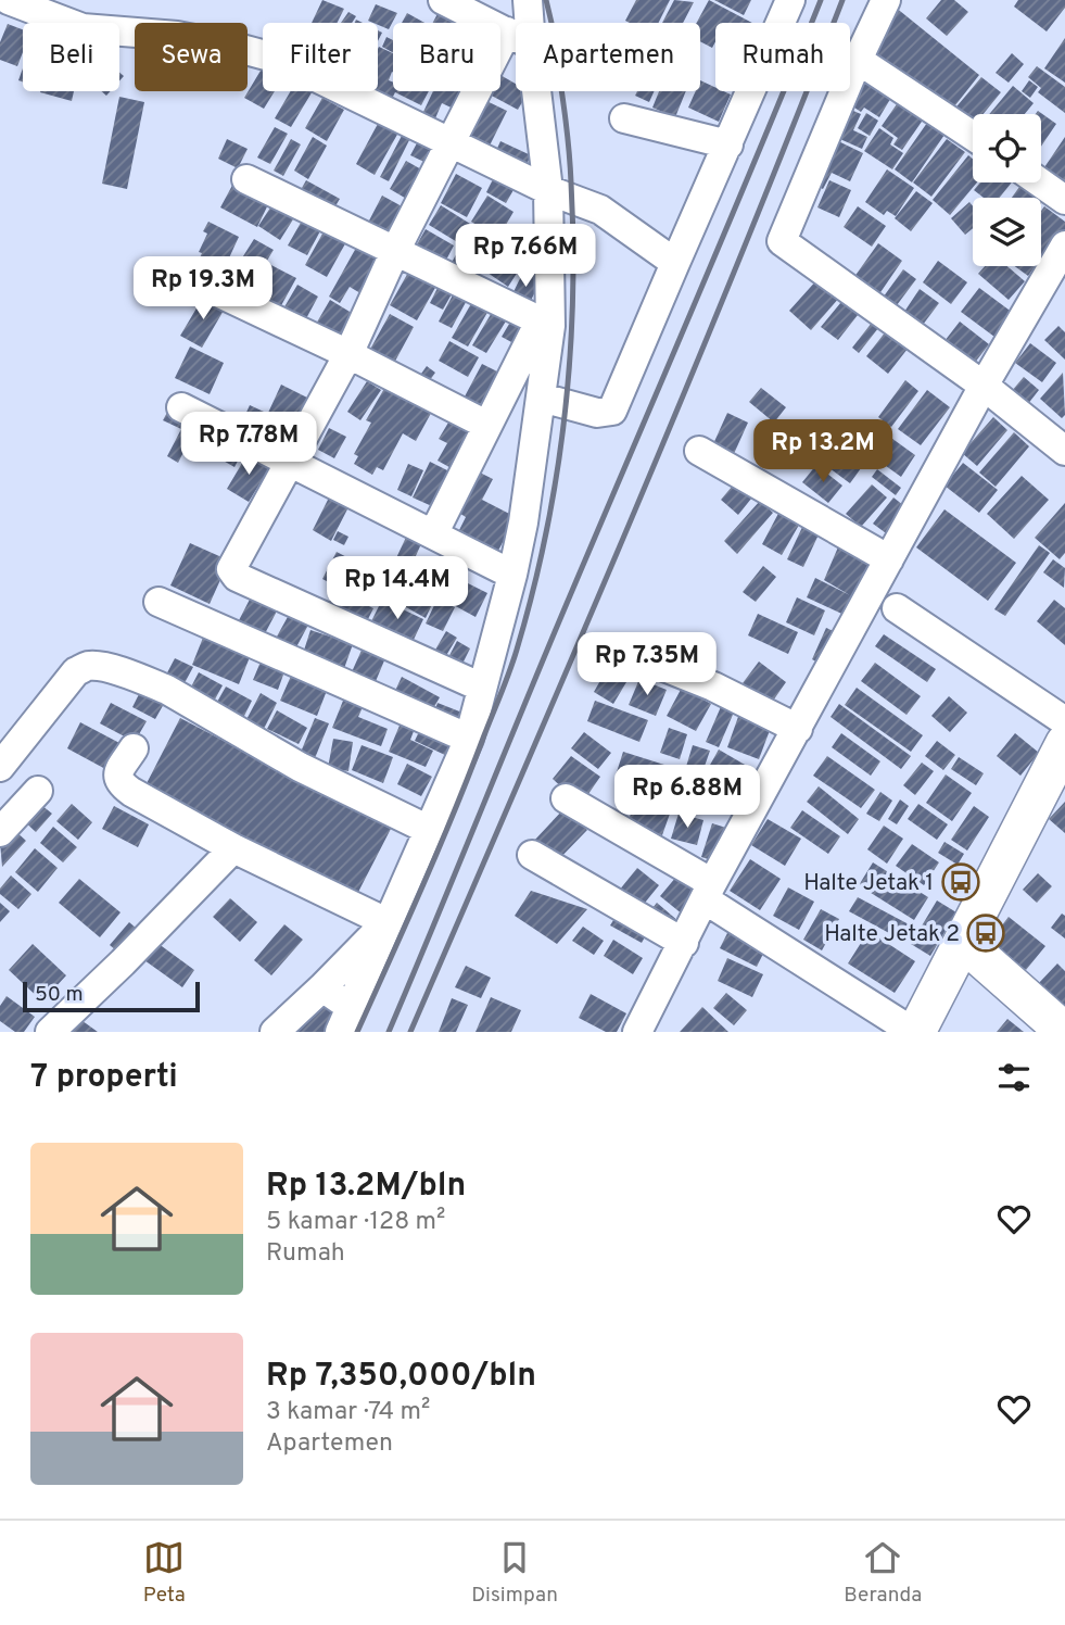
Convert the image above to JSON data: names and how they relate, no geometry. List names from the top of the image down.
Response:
{
  "places": {
    "bus stop": ["Halte Jetak 1", "Halte Jetak 2"]
  },
  "scale_bar": "50 m",
  "page": {
    "chip": [
      "Beli",
      "Sewa",
      "Filter",
      "Baru",
      "Apartemen",
      "Rumah"
    ],
    "price": [
      "Rp 7.66M",
      "Rp 19.3M",
      "Rp 7.78M",
      "Rp 13.2M",
      "Rp 14.4M",
      "Rp 7.35M",
      "Rp 6.88M"
    ],
    "scale": "50 m",
    "heading": "7 properti",
    "list": [
      {
        "name": "Rp 13.2M/bln",
        "note": "5 kamar · 128 m² · Rumah"
      },
      {
        "name": "Rp 7,350,000/bln",
        "note": "3 kamar · 74 m² · Apartemen"
      }
    ],
    "tabs": ["Peta", "Disimpan", "Beranda"]
  }
}
